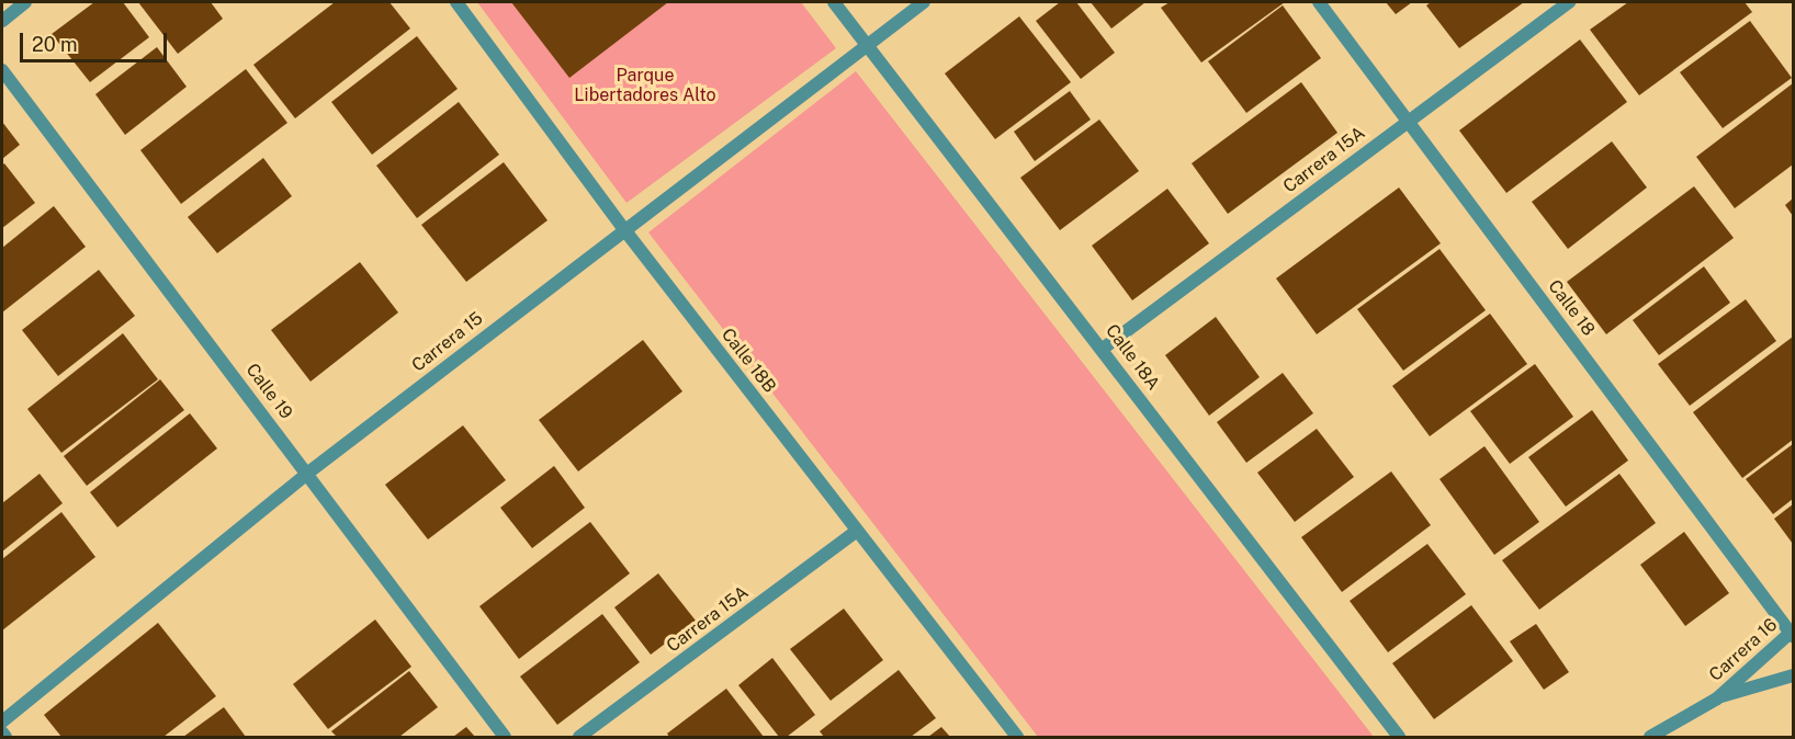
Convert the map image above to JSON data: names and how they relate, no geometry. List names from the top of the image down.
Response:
{
  "streets": {
    "street": [
      "Carrera 15A",
      "Calle 18",
      "Carrera 15",
      "Calle 18A",
      "Calle 18B",
      "Calle 19",
      "Carrera 16"
    ]
  },
  "crossings": [
    ["Carrera 15A", "Calle 18"],
    ["Carrera 15A", "Calle 18A"],
    ["Carrera 15A", "Calle 18B"],
    ["Calle 18", "Carrera 16"],
    ["Carrera 15", "Calle 18A"],
    ["Carrera 15", "Calle 18B"],
    ["Carrera 15", "Calle 19"]
  ],
  "parks": ["Parque Libertadores Alto"],
  "scale_bar": "20 m"
}
